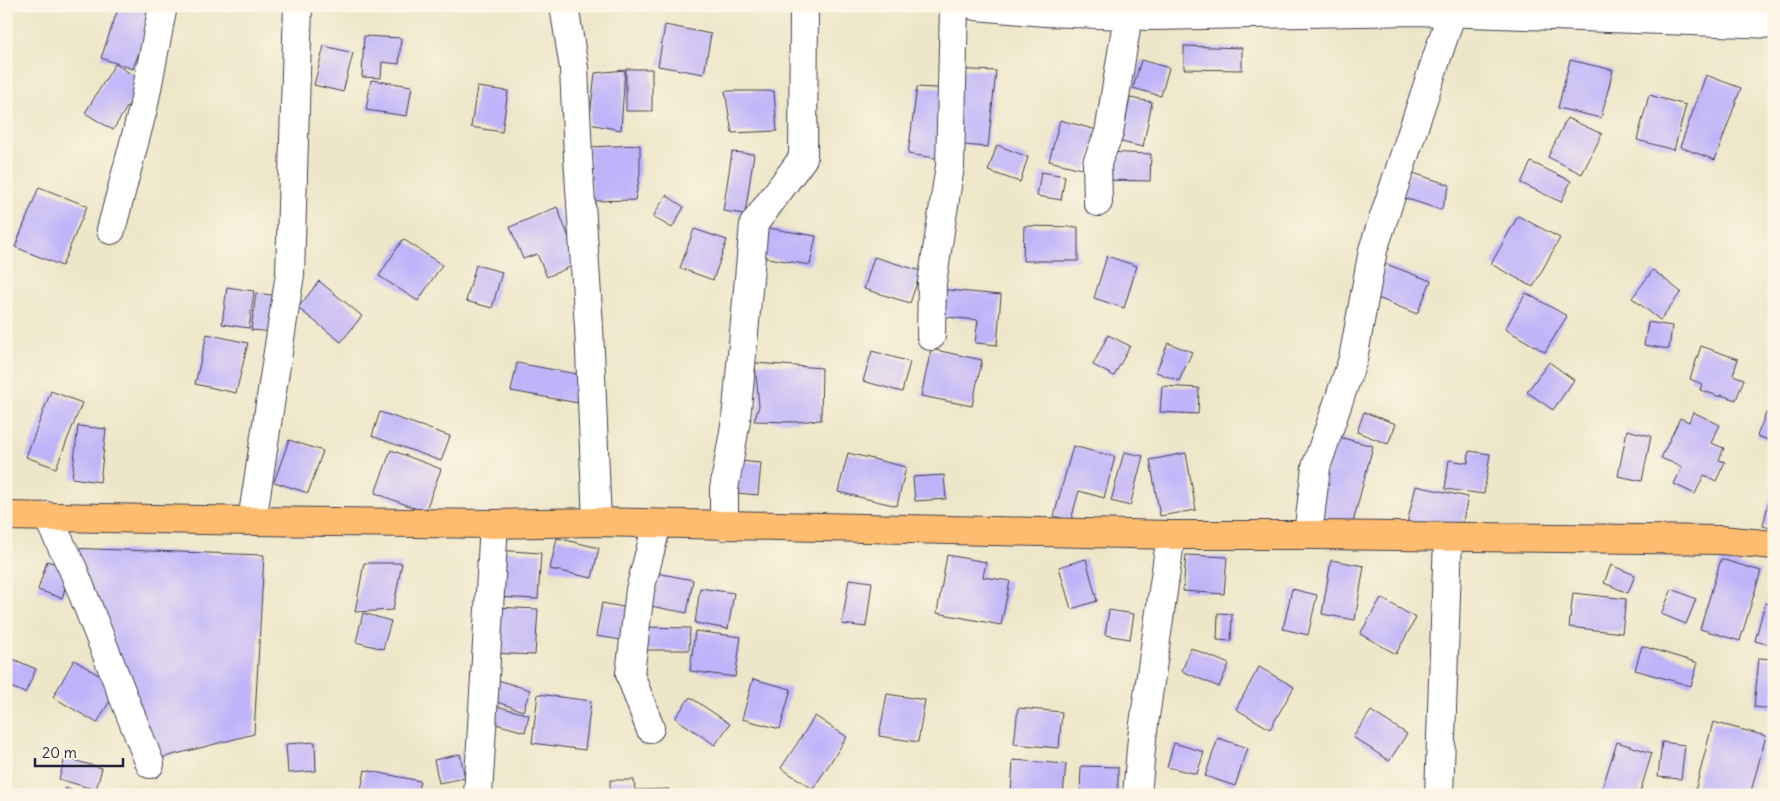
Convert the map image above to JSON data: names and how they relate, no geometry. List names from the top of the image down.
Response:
{
  "scale_bar": "20 m"
}
